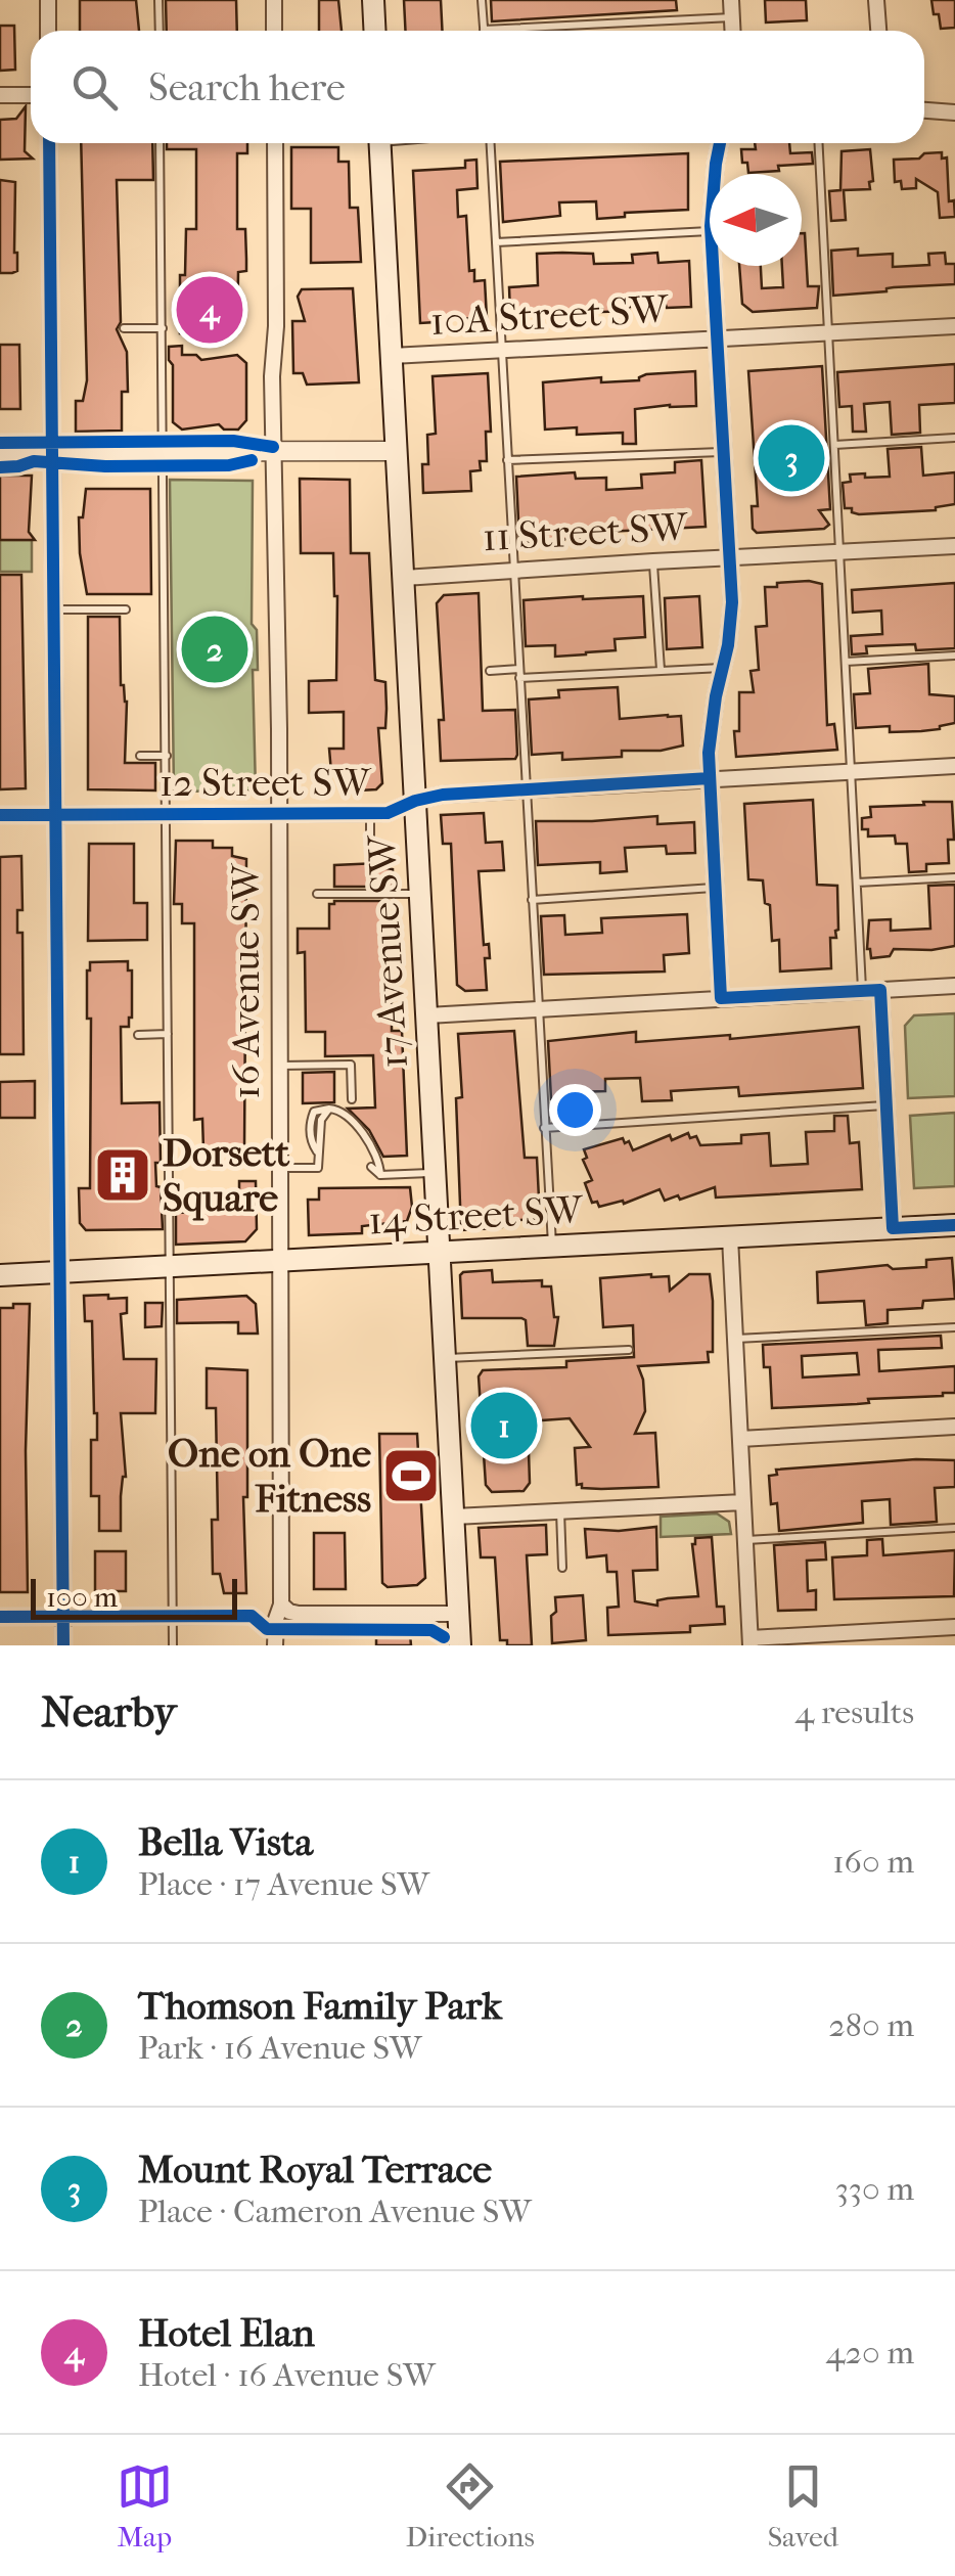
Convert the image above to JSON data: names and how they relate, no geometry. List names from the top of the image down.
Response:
{
  "streets": {
    "main road": ["17 Avenue SW", "14 Street SW"],
    "street": [
      "10A Street SW",
      "11 Street SW",
      "12 Street SW",
      "16 Avenue SW"
    ]
  },
  "crossings": [
    ["10A Street SW", "17 Avenue SW"],
    ["11 Street SW", "17 Avenue SW"],
    ["12 Street SW", "17 Avenue SW"],
    ["12 Street SW", "16 Avenue SW"],
    ["17 Avenue SW", "14 Street SW"],
    ["16 Avenue SW", "14 Street SW"]
  ],
  "places": {
    "building": ["Dorsett Square"],
    "sports": ["One on One Fitness"]
  },
  "scale_bar": "100 m",
  "north": "left",
  "page": {
    "search": "Search here",
    "pins": [
      "4",
      "3",
      "2",
      "1"
    ],
    "scale": "100 m",
    "heading": ["Nearby", "4 results"],
    "list": [
      {
        "mark": "1",
        "name": "Bella Vista",
        "note": "Place · 17 Avenue SW",
        "value": "160 m"
      },
      {
        "mark": "2",
        "name": "Thomson Family Park",
        "note": "Park · 16 Avenue SW",
        "value": "280 m"
      },
      {
        "mark": "3",
        "name": "Mount Royal Terrace",
        "note": "Place · Cameron Avenue SW",
        "value": "330 m"
      },
      {
        "mark": "4",
        "name": "Hotel Elan",
        "note": "Hotel · 16 Avenue SW",
        "value": "420 m"
      }
    ],
    "nav": ["Map", "Directions", "Saved"]
  }
}
